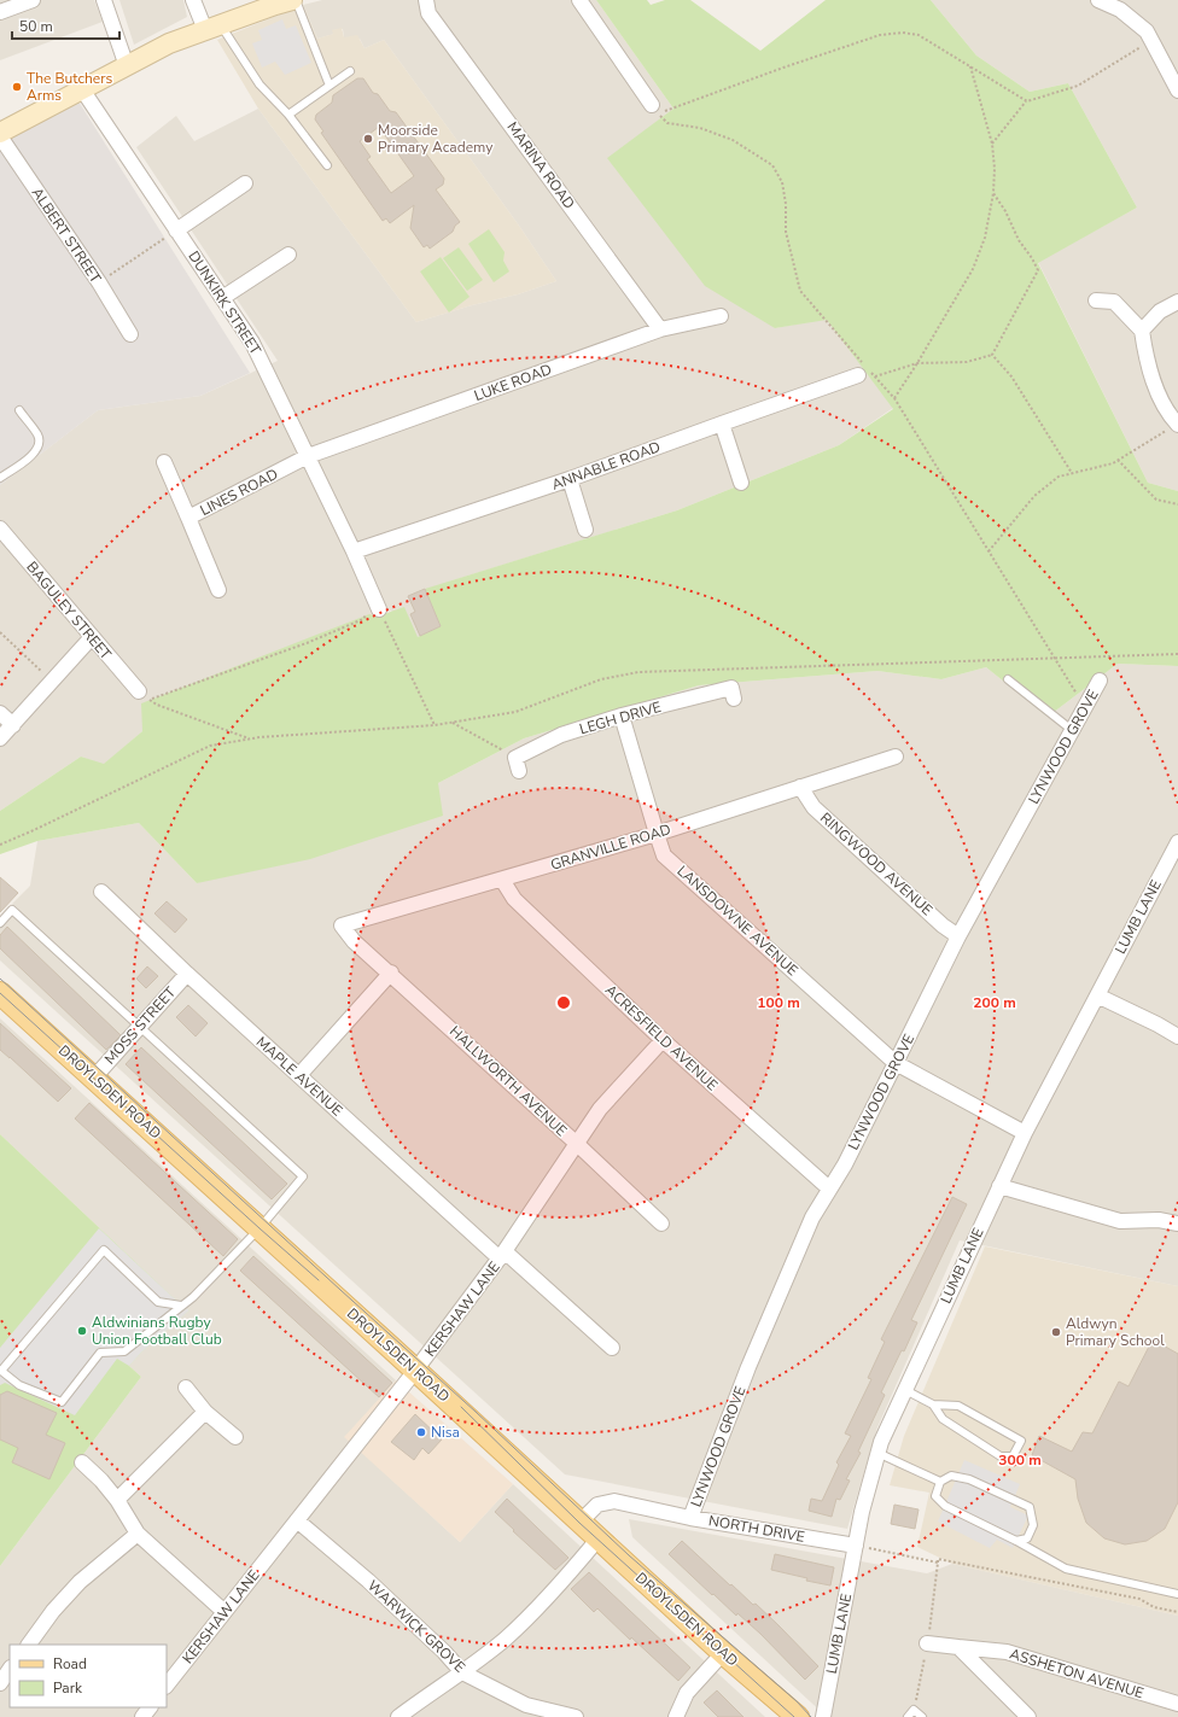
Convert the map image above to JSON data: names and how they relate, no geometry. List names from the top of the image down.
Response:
{
  "streets": {
    "main road": ["DROYLSDEN ROAD"],
    "street": [
      "MARINA ROAD",
      "ALBERT STREET",
      "DUNKIRK STREET",
      "LUKE ROAD",
      "ANNABLE ROAD",
      "LINES ROAD",
      "BAGULEY STREET",
      "LEGH DRIVE",
      "LYNWOOD GROVE",
      "GRANVILLE ROAD",
      "RINGWOOD AVENUE",
      "LUMB LANE",
      "LANSDOWNE AVENUE",
      "MOSS STREET",
      "ACRESFIELD AVENUE",
      "MAPLE AVENUE",
      "HALLWORTH AVENUE",
      "KERSHAW LANE",
      "NORTH DRIVE",
      "WARWICK GROVE",
      "ASSHETON AVENUE"
    ]
  },
  "crossings": [
    ["MARINA ROAD", "LUKE ROAD"],
    ["DUNKIRK STREET", "LUKE ROAD"],
    ["DUNKIRK STREET", "ANNABLE ROAD"],
    ["DUNKIRK STREET", "LINES ROAD"],
    ["LUKE ROAD", "LINES ROAD"],
    ["LEGH DRIVE", "LANSDOWNE AVENUE"],
    ["LYNWOOD GROVE", "RINGWOOD AVENUE"],
    ["LYNWOOD GROVE", "LANSDOWNE AVENUE"],
    ["LYNWOOD GROVE", "ACRESFIELD AVENUE"],
    ["LYNWOOD GROVE", "NORTH DRIVE"],
    ["GRANVILLE ROAD", "RINGWOOD AVENUE"],
    ["GRANVILLE ROAD", "LANSDOWNE AVENUE"],
    ["GRANVILLE ROAD", "ACRESFIELD AVENUE"],
    ["GRANVILLE ROAD", "HALLWORTH AVENUE"],
    ["LUMB LANE", "LANSDOWNE AVENUE"],
    ["LUMB LANE", "NORTH DRIVE"],
    ["MOSS STREET", "MAPLE AVENUE"],
    ["MOSS STREET", "DROYLSDEN ROAD"],
    ["ACRESFIELD AVENUE", "KERSHAW LANE"],
    ["MAPLE AVENUE", "KERSHAW LANE"],
    ["HALLWORTH AVENUE", "KERSHAW LANE"],
    ["DROYLSDEN ROAD", "KERSHAW LANE"],
    ["DROYLSDEN ROAD", "NORTH DRIVE"],
    ["KERSHAW LANE", "WARWICK GROVE"]
  ],
  "places": [
    "The Butchers Arms",
    "Moorside Primary Academy",
    "Aldwinians Rugby Union Football Club",
    "Aldwyn Primary School",
    "Nisa"
  ],
  "legend": ["Road", "Park"],
  "scale_bar": "50 m",
  "rings": ["100 m", "200 m", "300 m"]
}
